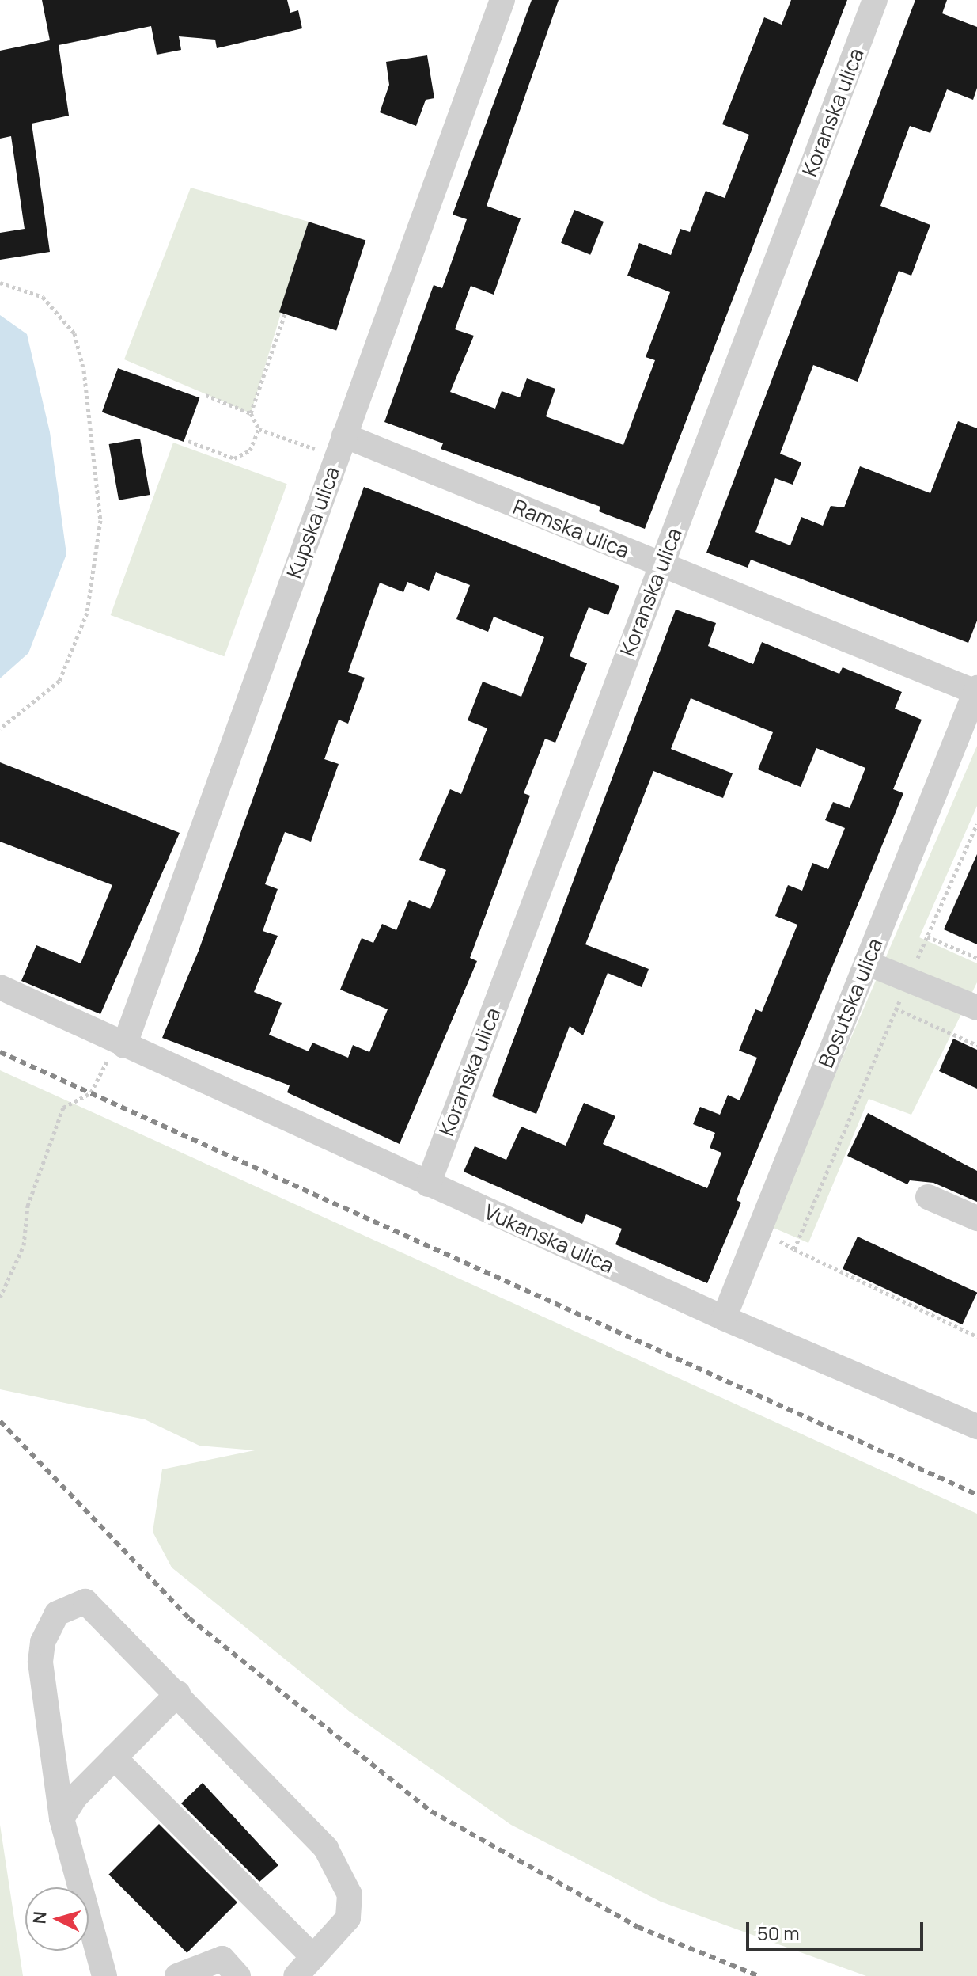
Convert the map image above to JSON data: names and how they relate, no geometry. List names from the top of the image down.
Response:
{
  "streets": {
    "street": [
      "Koranska ulica",
      "Kupska ulica",
      "Ramska ulica",
      "Bosutska ulica",
      "Vukanska ulica"
    ]
  },
  "crossings": [
    ["Koranska ulica", "Ramska ulica"],
    ["Koranska ulica", "Vukanska ulica"],
    ["Kupska ulica", "Ramska ulica"],
    ["Kupska ulica", "Vukanska ulica"],
    ["Ramska ulica", "Bosutska ulica"],
    ["Bosutska ulica", "Vukanska ulica"]
  ],
  "scale_bar": "50 m",
  "north": "left"
}
